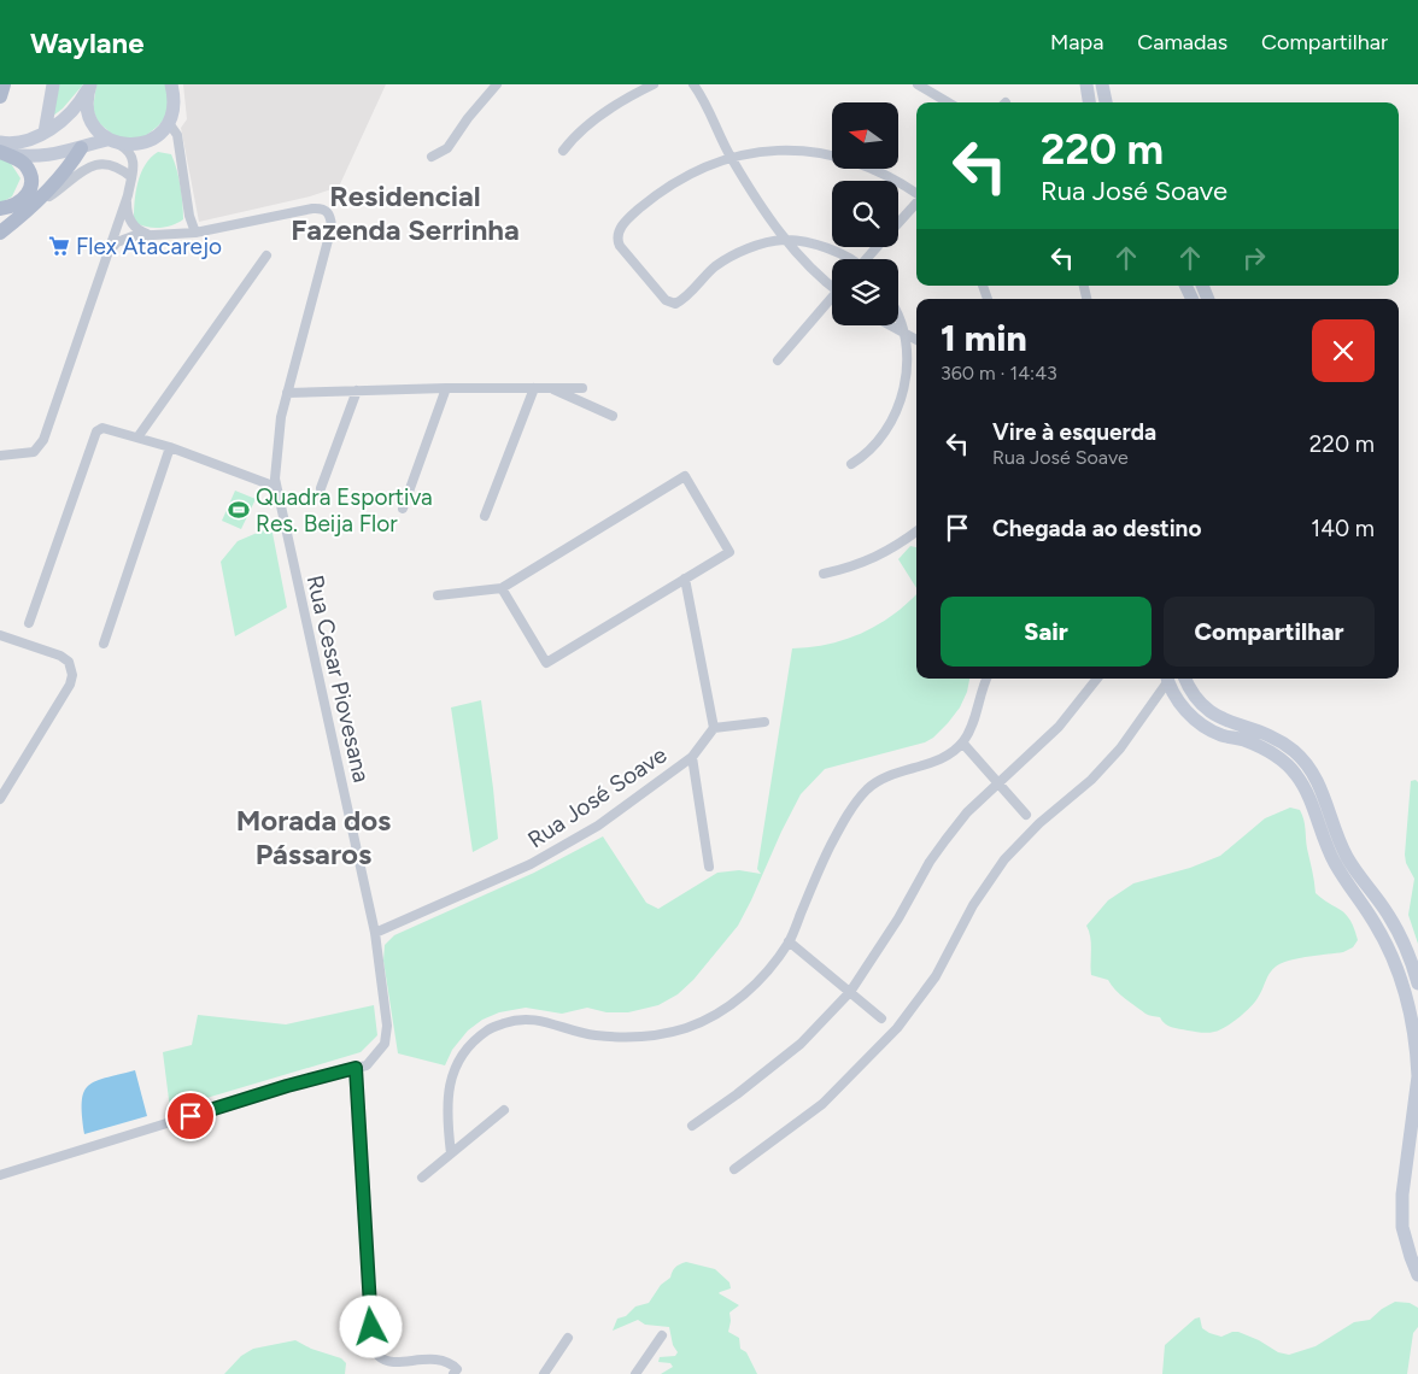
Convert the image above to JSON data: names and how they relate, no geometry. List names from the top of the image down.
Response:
{
  "streets": {
    "street": ["Rua Cesar Piovesana", "Rua José Soave"]
  },
  "crossings": [
    ["Rua Cesar Piovesana", "Rua José Soave"]
  ],
  "districts": ["Residencial Fazenda Serrinha", "Morada dos Pássaros"],
  "places": {
    "supermarket": ["Flex Atacarejo"],
    "sports": ["Quadra Esportiva Res. Beija Flor"]
  },
  "north": "left",
  "page": {
    "header": "Waylane",
    "nav": ["Mapa", "Camadas", "Compartilhar"],
    "turn": ["220 m", "Rua José Soave"],
    "heading": ["1 min", "360 m · 14:43"],
    "list": [
      {
        "name": "Vire à esquerda",
        "note": "Rua José Soave",
        "value": "220 m"
      },
      {
        "name": "Chegada ao destino",
        "value": "140 m"
      }
    ],
    "buttons": ["Sair", "Compartilhar"]
  }
}
